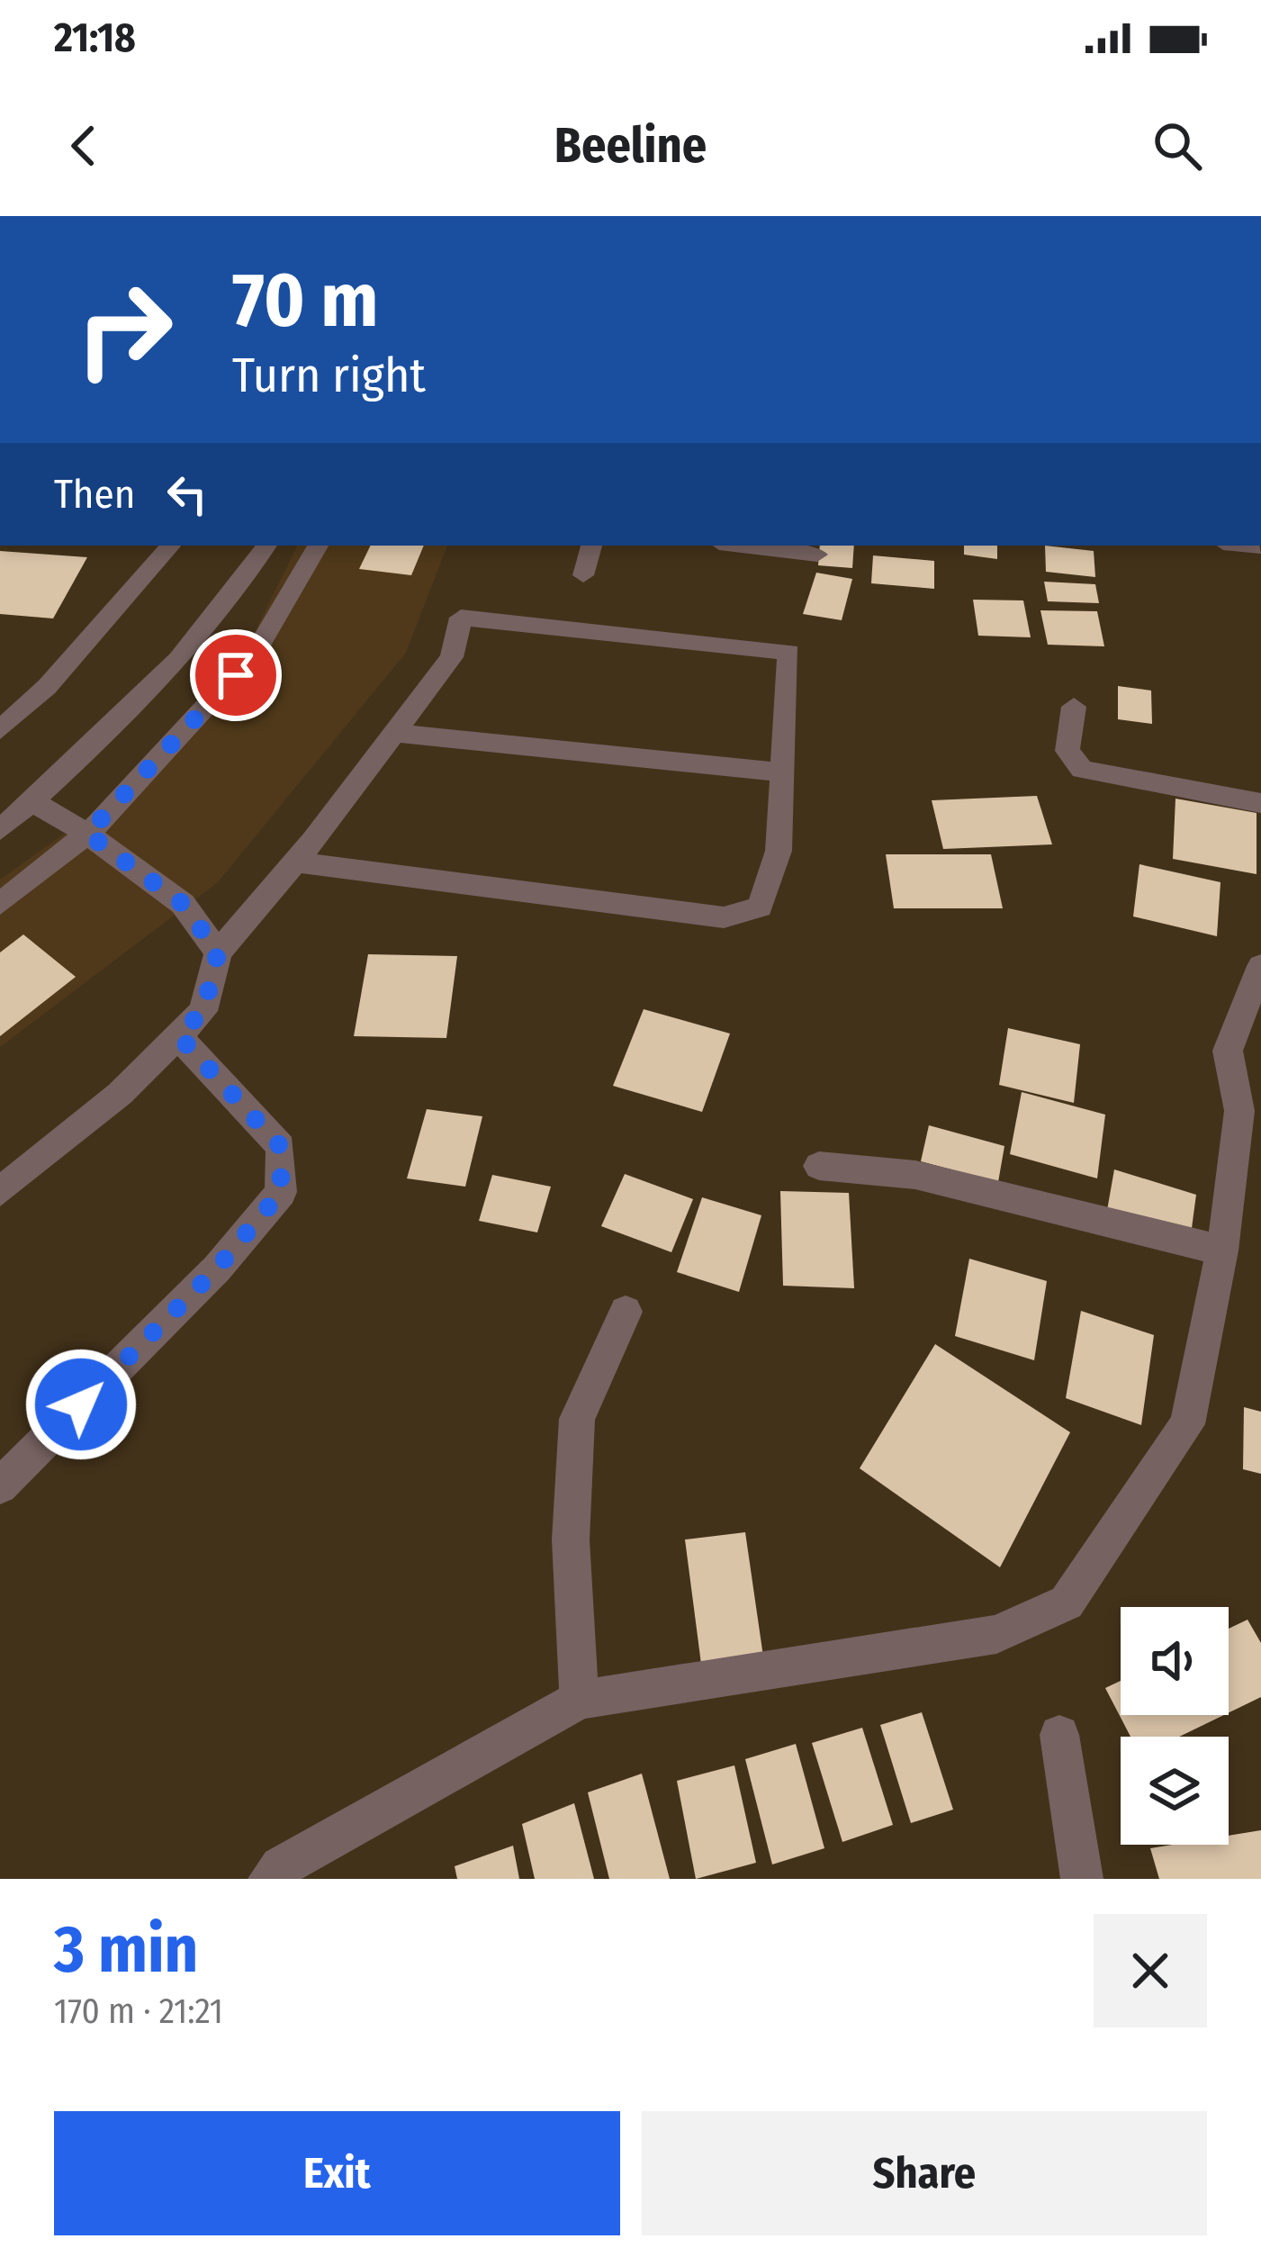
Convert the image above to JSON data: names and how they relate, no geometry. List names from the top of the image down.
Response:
{
  "page": {
    "status": "21:18",
    "header": "Beeline",
    "turn": ["70 m", "Turn right"],
    "then": "Then",
    "heading": ["3 min", "170 m · 21:21"],
    "buttons": ["Exit", "Share"]
  }
}
